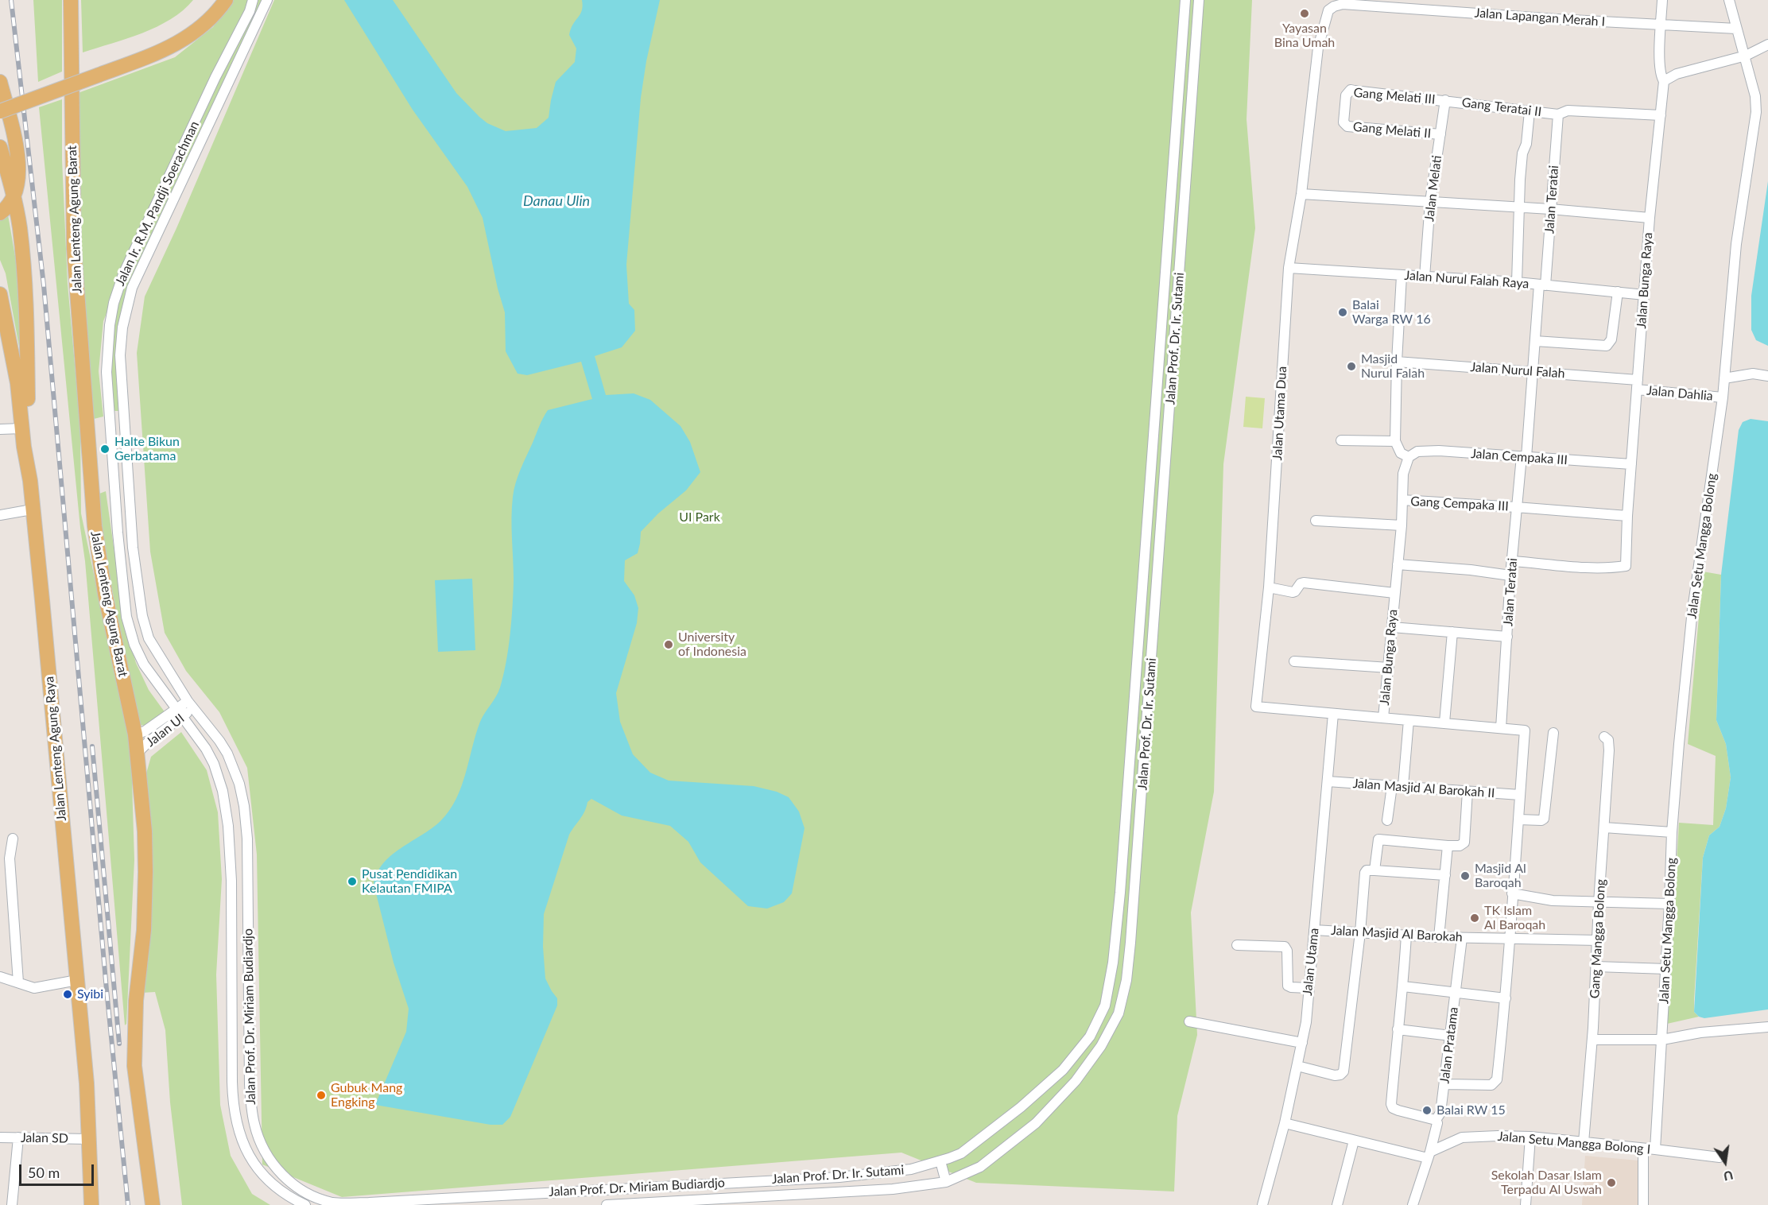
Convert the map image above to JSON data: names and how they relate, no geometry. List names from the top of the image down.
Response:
{
  "streets": {
    "main road": ["Jalan Lenteng Agung Barat", "Jalan Lenteng Agung Raya"],
    "street": [
      "Jalan Lapangan Merah I",
      "Gang Melati III",
      "Gang Teratai II",
      "Gang Melati II",
      "Jalan Melati",
      "Jalan Teratai",
      "Jalan Ir. R.M. Pandji Soerachman",
      "Jalan Nurul Falah Raya",
      "Jalan Bunga Raya",
      "Jalan Prof. Dr. Ir. Sutami",
      "Jalan Nurul Falah",
      "Jalan Dahlia",
      "Jalan Utama Dua",
      "Jalan Cempaka III",
      "Gang Cempaka III",
      "Jalan Setu Mangga Bolong",
      "Jalan UI",
      "Jalan Masjid Al Barokah II",
      "Jalan Masjid Al Barokah",
      "Gang Mangga Bolong",
      "Jalan Utama",
      "Jalan Prof. Dr. Miriam Budiardjo",
      "Jalan Pratama",
      "Jalan SD",
      "Jalan Setu Mangga Bolong I"
    ]
  },
  "crossings": [
    ["Jalan Lapangan Merah I", "Jalan Bunga Raya"],
    ["Jalan Lapangan Merah I", "Jalan Utama Dua"],
    ["Jalan Lapangan Merah I", "Jalan Setu Mangga Bolong"],
    ["Gang Melati III", "Gang Teratai II"],
    ["Gang Melati III", "Gang Melati II"],
    ["Gang Melati III", "Jalan Melati"],
    ["Gang Teratai II", "Jalan Melati"],
    ["Gang Teratai II", "Jalan Teratai"],
    ["Gang Teratai II", "Jalan Bunga Raya"],
    ["Gang Melati II", "Jalan Melati"],
    ["Jalan Melati", "Jalan Nurul Falah Raya"],
    ["Jalan Teratai", "Jalan Nurul Falah Raya"],
    ["Jalan Teratai", "Jalan Bunga Raya"],
    ["Jalan Teratai", "Jalan Nurul Falah"],
    ["Jalan Teratai", "Jalan Cempaka III"],
    ["Jalan Teratai", "Gang Cempaka III"],
    ["Jalan Ir. R.M. Pandji Soerachman", "Jalan UI"],
    ["Jalan Ir. R.M. Pandji Soerachman", "Jalan Prof. Dr. Miriam Budiardjo"],
    ["Jalan Lenteng Agung Barat", "Jalan UI"],
    ["Jalan Nurul Falah Raya", "Jalan Bunga Raya"],
    ["Jalan Nurul Falah Raya", "Jalan Utama Dua"],
    ["Jalan Bunga Raya", "Jalan Nurul Falah"],
    ["Jalan Bunga Raya", "Jalan Dahlia"],
    ["Jalan Bunga Raya", "Jalan Utama Dua"],
    ["Jalan Bunga Raya", "Jalan Cempaka III"],
    ["Jalan Bunga Raya", "Gang Cempaka III"],
    ["Jalan Bunga Raya", "Jalan Masjid Al Barokah II"],
    ["Jalan Prof. Dr. Ir. Sutami", "Jalan Prof. Dr. Miriam Budiardjo"],
    ["Jalan Nurul Falah", "Jalan Dahlia"],
    ["Jalan Dahlia", "Jalan Setu Mangga Bolong"],
    ["Jalan Utama Dua", "Jalan Utama"],
    ["Jalan Setu Mangga Bolong", "Jalan Setu Mangga Bolong I"],
    ["Jalan UI", "Jalan Prof. Dr. Miriam Budiardjo"],
    ["Jalan Lenteng Agung Raya", "Jalan SD"],
    ["Jalan Masjid Al Barokah II", "Jalan Utama"],
    ["Jalan Masjid Al Barokah", "Gang Mangga Bolong"],
    ["Jalan Masjid Al Barokah", "Jalan Utama"],
    ["Jalan Masjid Al Barokah", "Jalan Pratama"],
    ["Gang Mangga Bolong", "Jalan Setu Mangga Bolong I"],
    ["Jalan Pratama", "Jalan Setu Mangga Bolong I"]
  ],
  "water": ["Danau Ulin"],
  "parks": ["UI Park"],
  "places": [
    "Yayasan Bina Umah",
    "Balai Warga RW 16",
    "Masjid Nurul Falah",
    "Halte Bikun Gerbatama",
    "University of Indonesia",
    "Masjid Al Baroqah",
    "Pusat Pendidikan Kelautan FMIPA",
    "TK Islam Al Baroqah",
    "Syibi",
    "Gubuk Mang Engking",
    "Balai RW 15",
    "Sekolah Dasar Islam Terpadu Al Uswah"
  ],
  "scale_bar": "50 m",
  "north": "bottom"
}
